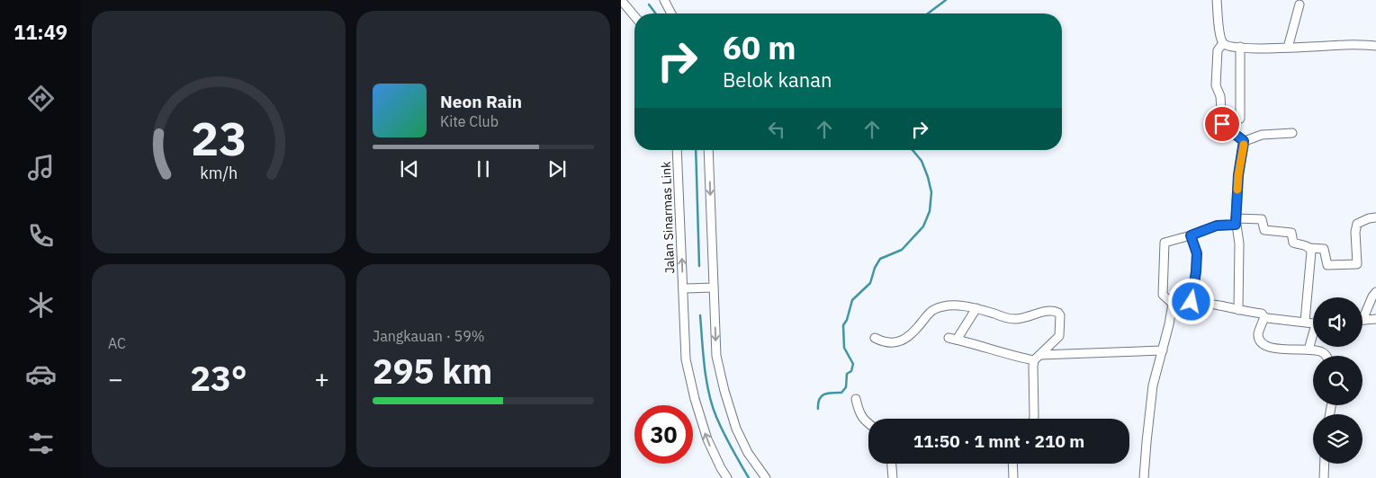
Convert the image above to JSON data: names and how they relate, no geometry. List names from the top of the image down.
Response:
{
  "streets": {
    "street": ["Jalan Sinarmas Link"]
  },
  "page": {
    "tabs": "11:49",
    "turn": ["60 m", "Belok kanan"],
    "song": ["Neon Rain", "Kite Club"],
    "tile": [
      "AC",
      ["Jangkauan · 59%", "295 km"]
    ],
    "heat": ["−", "23°", "+"],
    "limit": "30",
    "trip": "11:50 · 1 mnt · 210 m",
    "gauge": ["23", "km/h"]
  }
}
